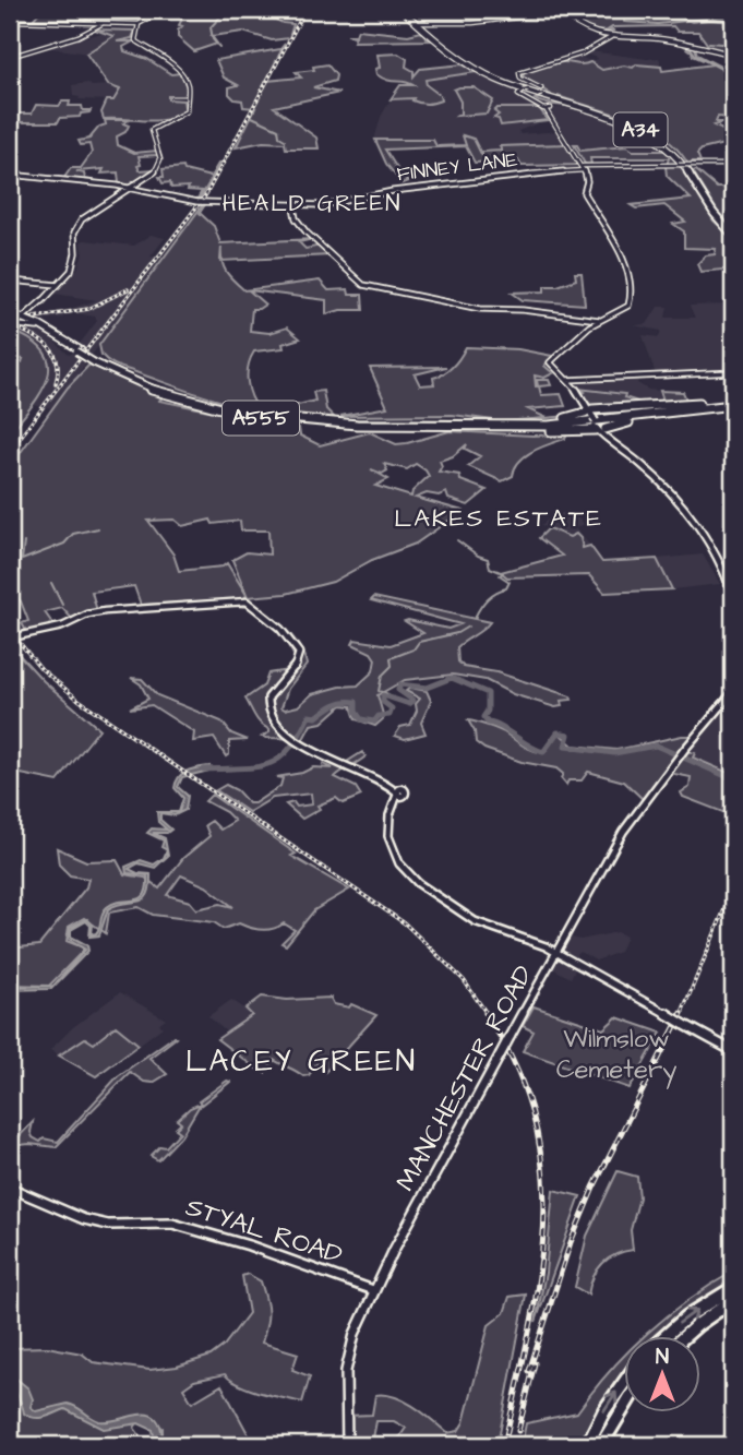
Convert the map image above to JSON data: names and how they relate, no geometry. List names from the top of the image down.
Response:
{
  "streets": {
    "highway": ["A34", "A555"],
    "street": ["FINNEY LANE", "MANCHESTER ROAD", "STYAL ROAD"]
  },
  "crossings": [
    ["MANCHESTER ROAD", "STYAL ROAD"]
  ],
  "districts": ["HEALD GREEN", "LAKES ESTATE", "LACEY GREEN"],
  "parks": ["Wilmslow Cemetery"],
  "north": "top"
}
